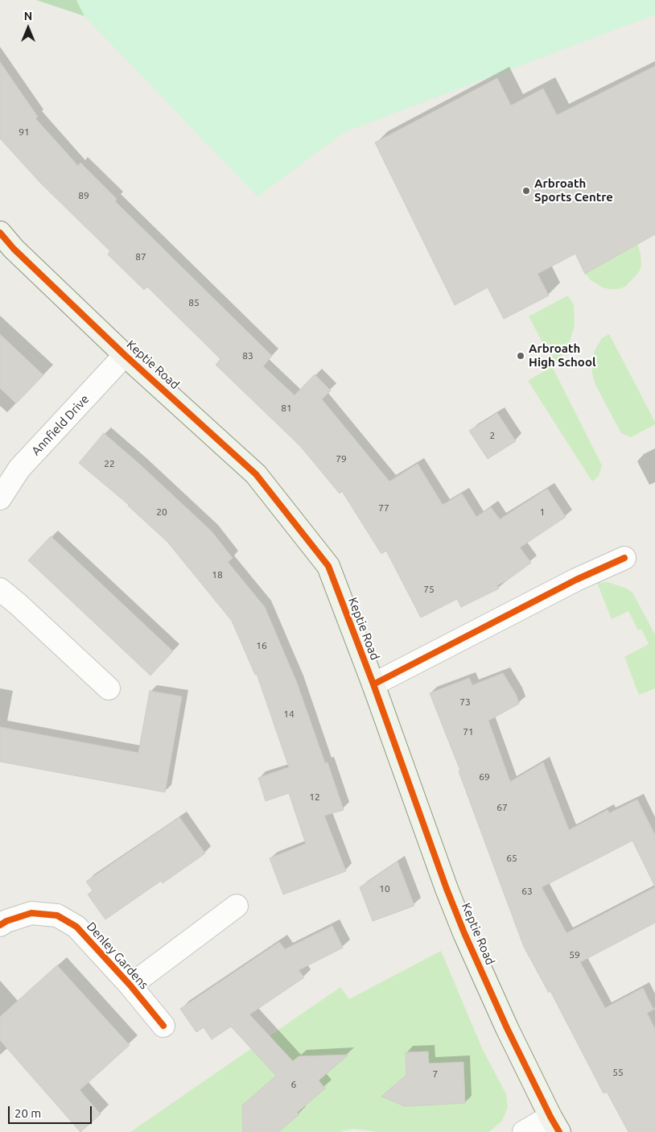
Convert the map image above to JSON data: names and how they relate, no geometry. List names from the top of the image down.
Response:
{
  "streets": {
    "main road": ["Keptie Road"],
    "street": ["Annfield Drive", "Denley Gardens"]
  },
  "crossings": [
    ["Keptie Road", "Annfield Drive"]
  ],
  "places": ["Arbroath Sports Centre", "Arbroath High School"],
  "house_numbers": [
    "91",
    "89",
    "87",
    "85",
    "83",
    "81",
    "2",
    "79",
    "22",
    "77",
    "20",
    "1",
    "18",
    "75",
    "16",
    "73",
    "14",
    "71",
    "69",
    "12",
    "67",
    "65",
    "10",
    "63",
    "59",
    "55",
    "7",
    "6"
  ],
  "scale_bar": "20 m",
  "north": "top"
}
